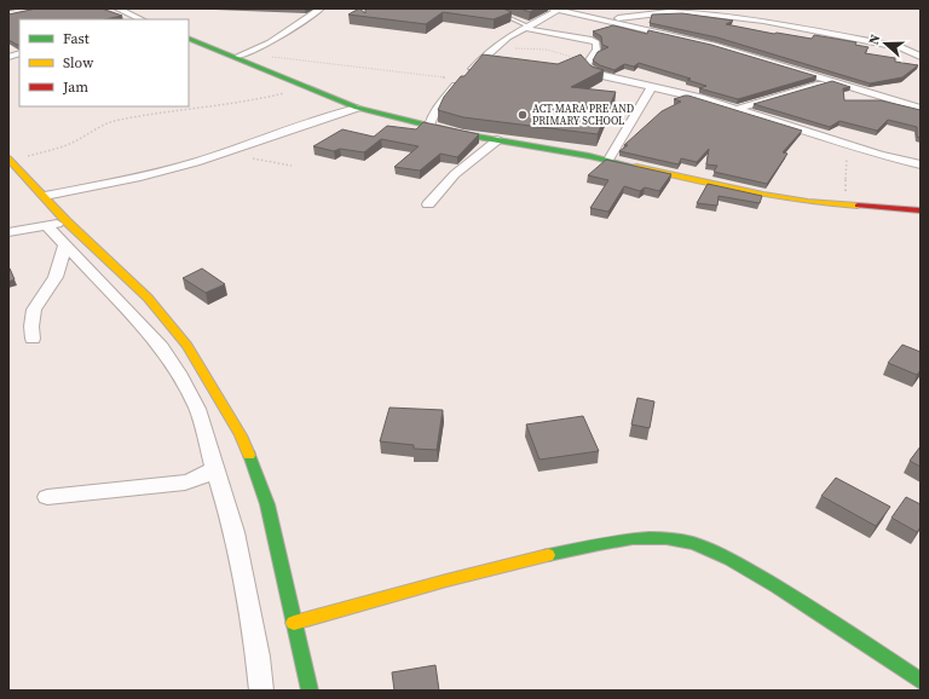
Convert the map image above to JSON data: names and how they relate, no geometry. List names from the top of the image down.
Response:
{
  "places": ["ACT MARA PRE AND PRIMARY SCHOOL"],
  "legend": ["Fast", "Slow", "Jam"],
  "north": "left"
}
